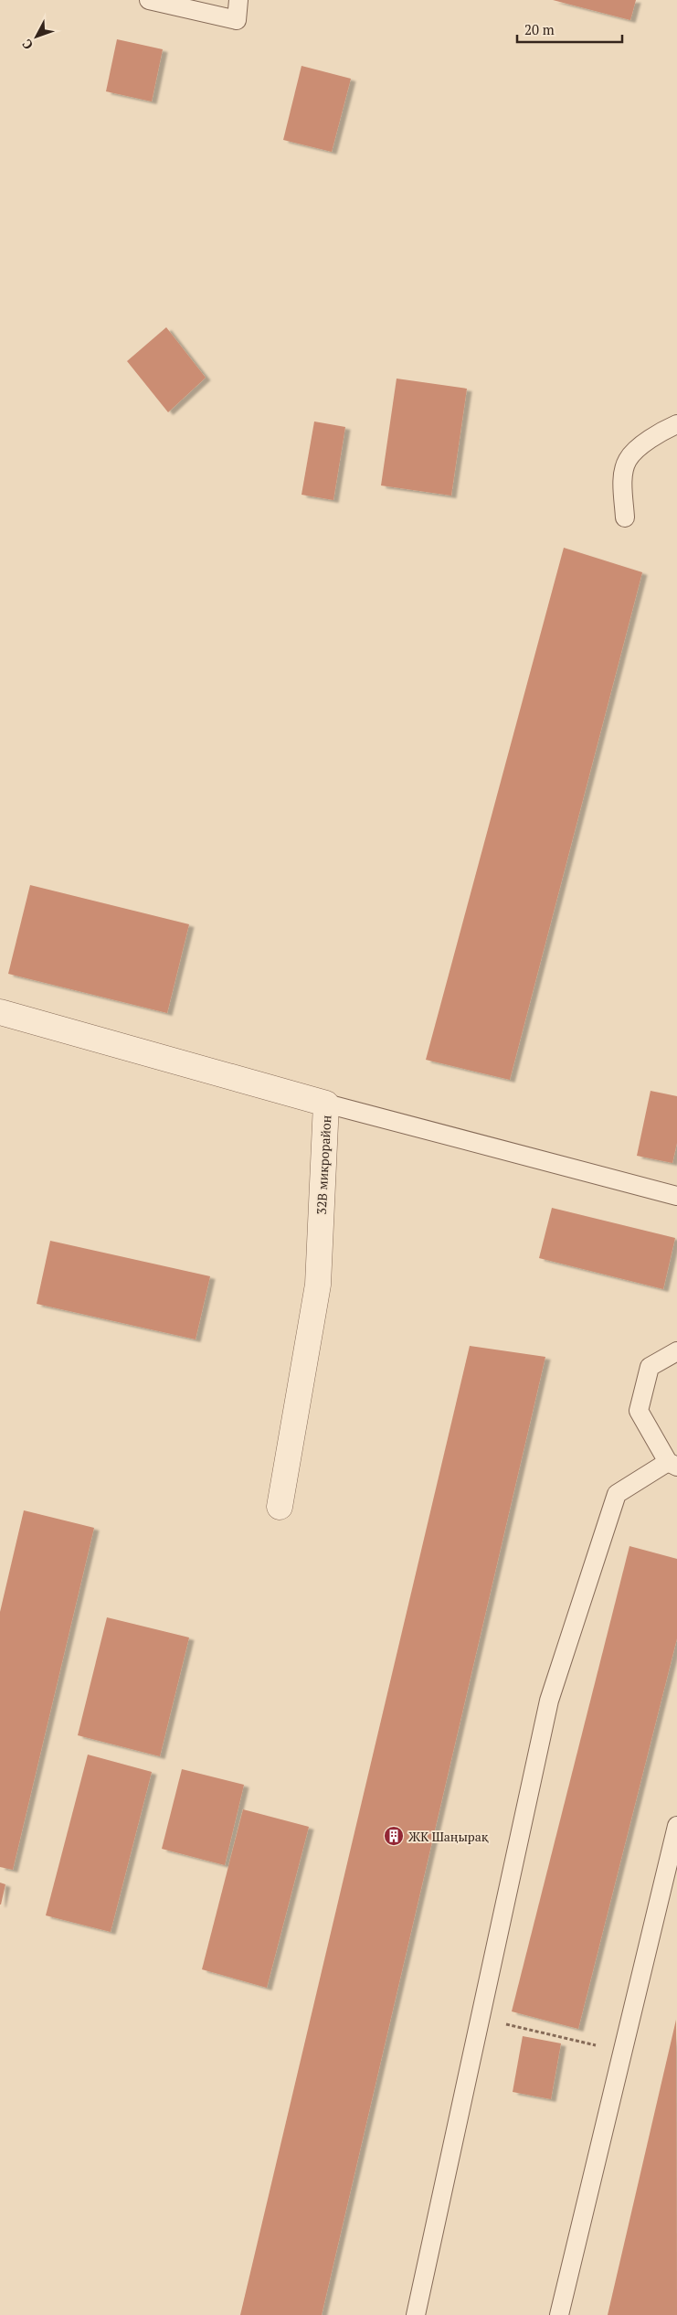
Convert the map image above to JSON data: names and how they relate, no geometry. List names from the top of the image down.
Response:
{
  "streets": {
    "street": ["32В микрорайон"]
  },
  "places": {
    "building": ["ЖК Шаңырақ"]
  },
  "scale_bar": "20 m",
  "north": "bottom left"
}
